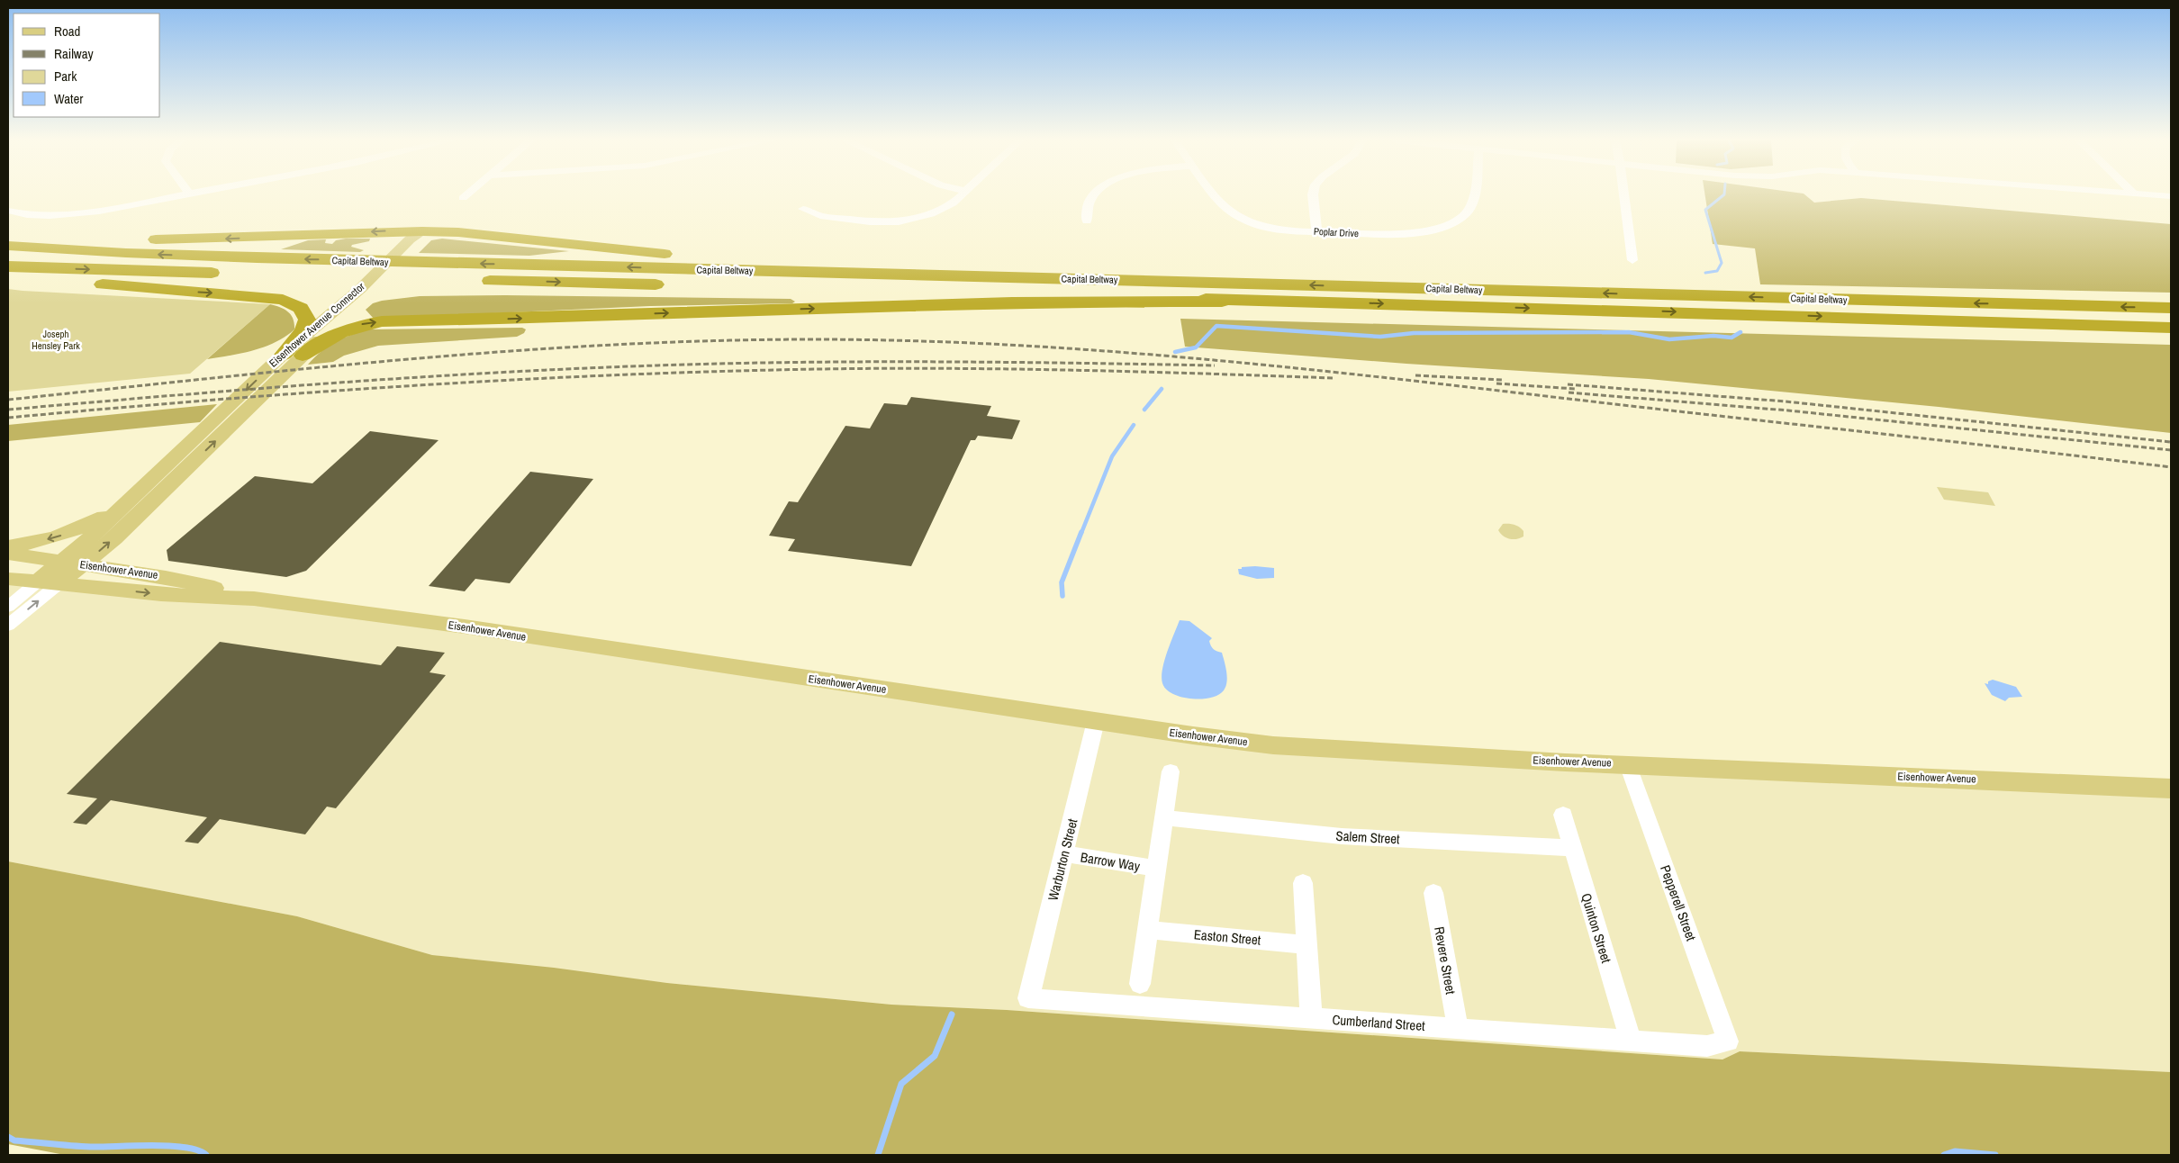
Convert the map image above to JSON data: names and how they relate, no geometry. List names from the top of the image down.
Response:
{
  "streets": {
    "highway": ["Capital Beltway"],
    "main road": ["Eisenhower Avenue Connector", "Eisenhower Avenue"],
    "street": [
      "Poplar Drive",
      "Salem Street",
      "Warburton Street",
      "Barrow Way",
      "Pepperell Street",
      "Quinton Street",
      "Easton Street",
      "Revere Street",
      "Cumberland Street"
    ]
  },
  "crossings": [
    ["Eisenhower Avenue Connector", "Eisenhower Avenue"],
    ["Eisenhower Avenue", "Warburton Street"],
    ["Eisenhower Avenue", "Pepperell Street"],
    ["Salem Street", "Quinton Street"],
    ["Warburton Street", "Barrow Way"],
    ["Warburton Street", "Cumberland Street"],
    ["Pepperell Street", "Cumberland Street"],
    ["Quinton Street", "Cumberland Street"],
    ["Revere Street", "Cumberland Street"]
  ],
  "parks": ["Joseph Hensley Park"],
  "legend": [
    "Road",
    "Railway",
    "Park",
    "Water"
  ]
}
